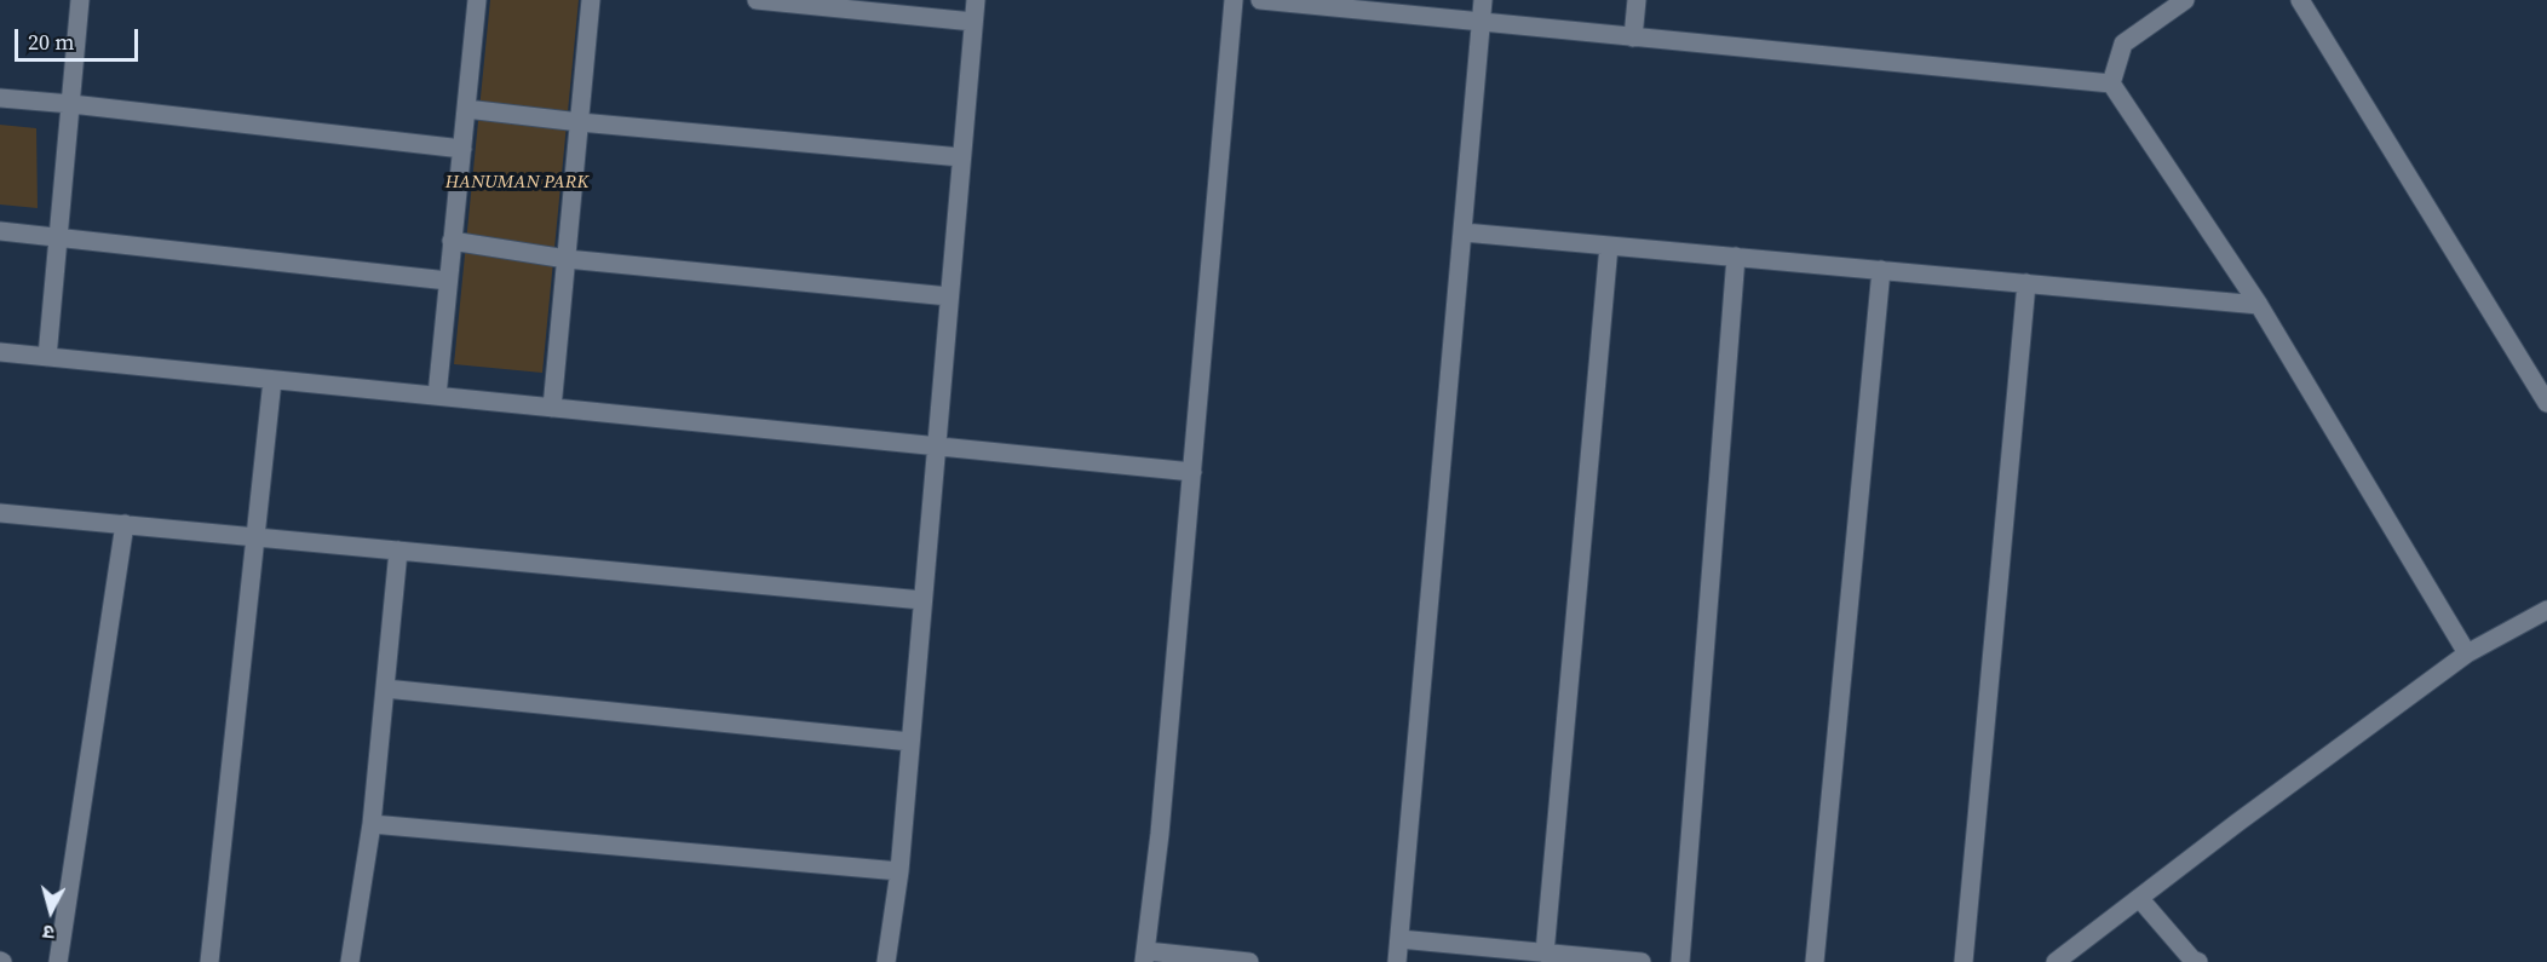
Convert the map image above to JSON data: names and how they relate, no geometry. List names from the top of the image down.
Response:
{
  "parks": ["HANUMAN PARK"],
  "scale_bar": "20 m",
  "north": "bottom"
}
